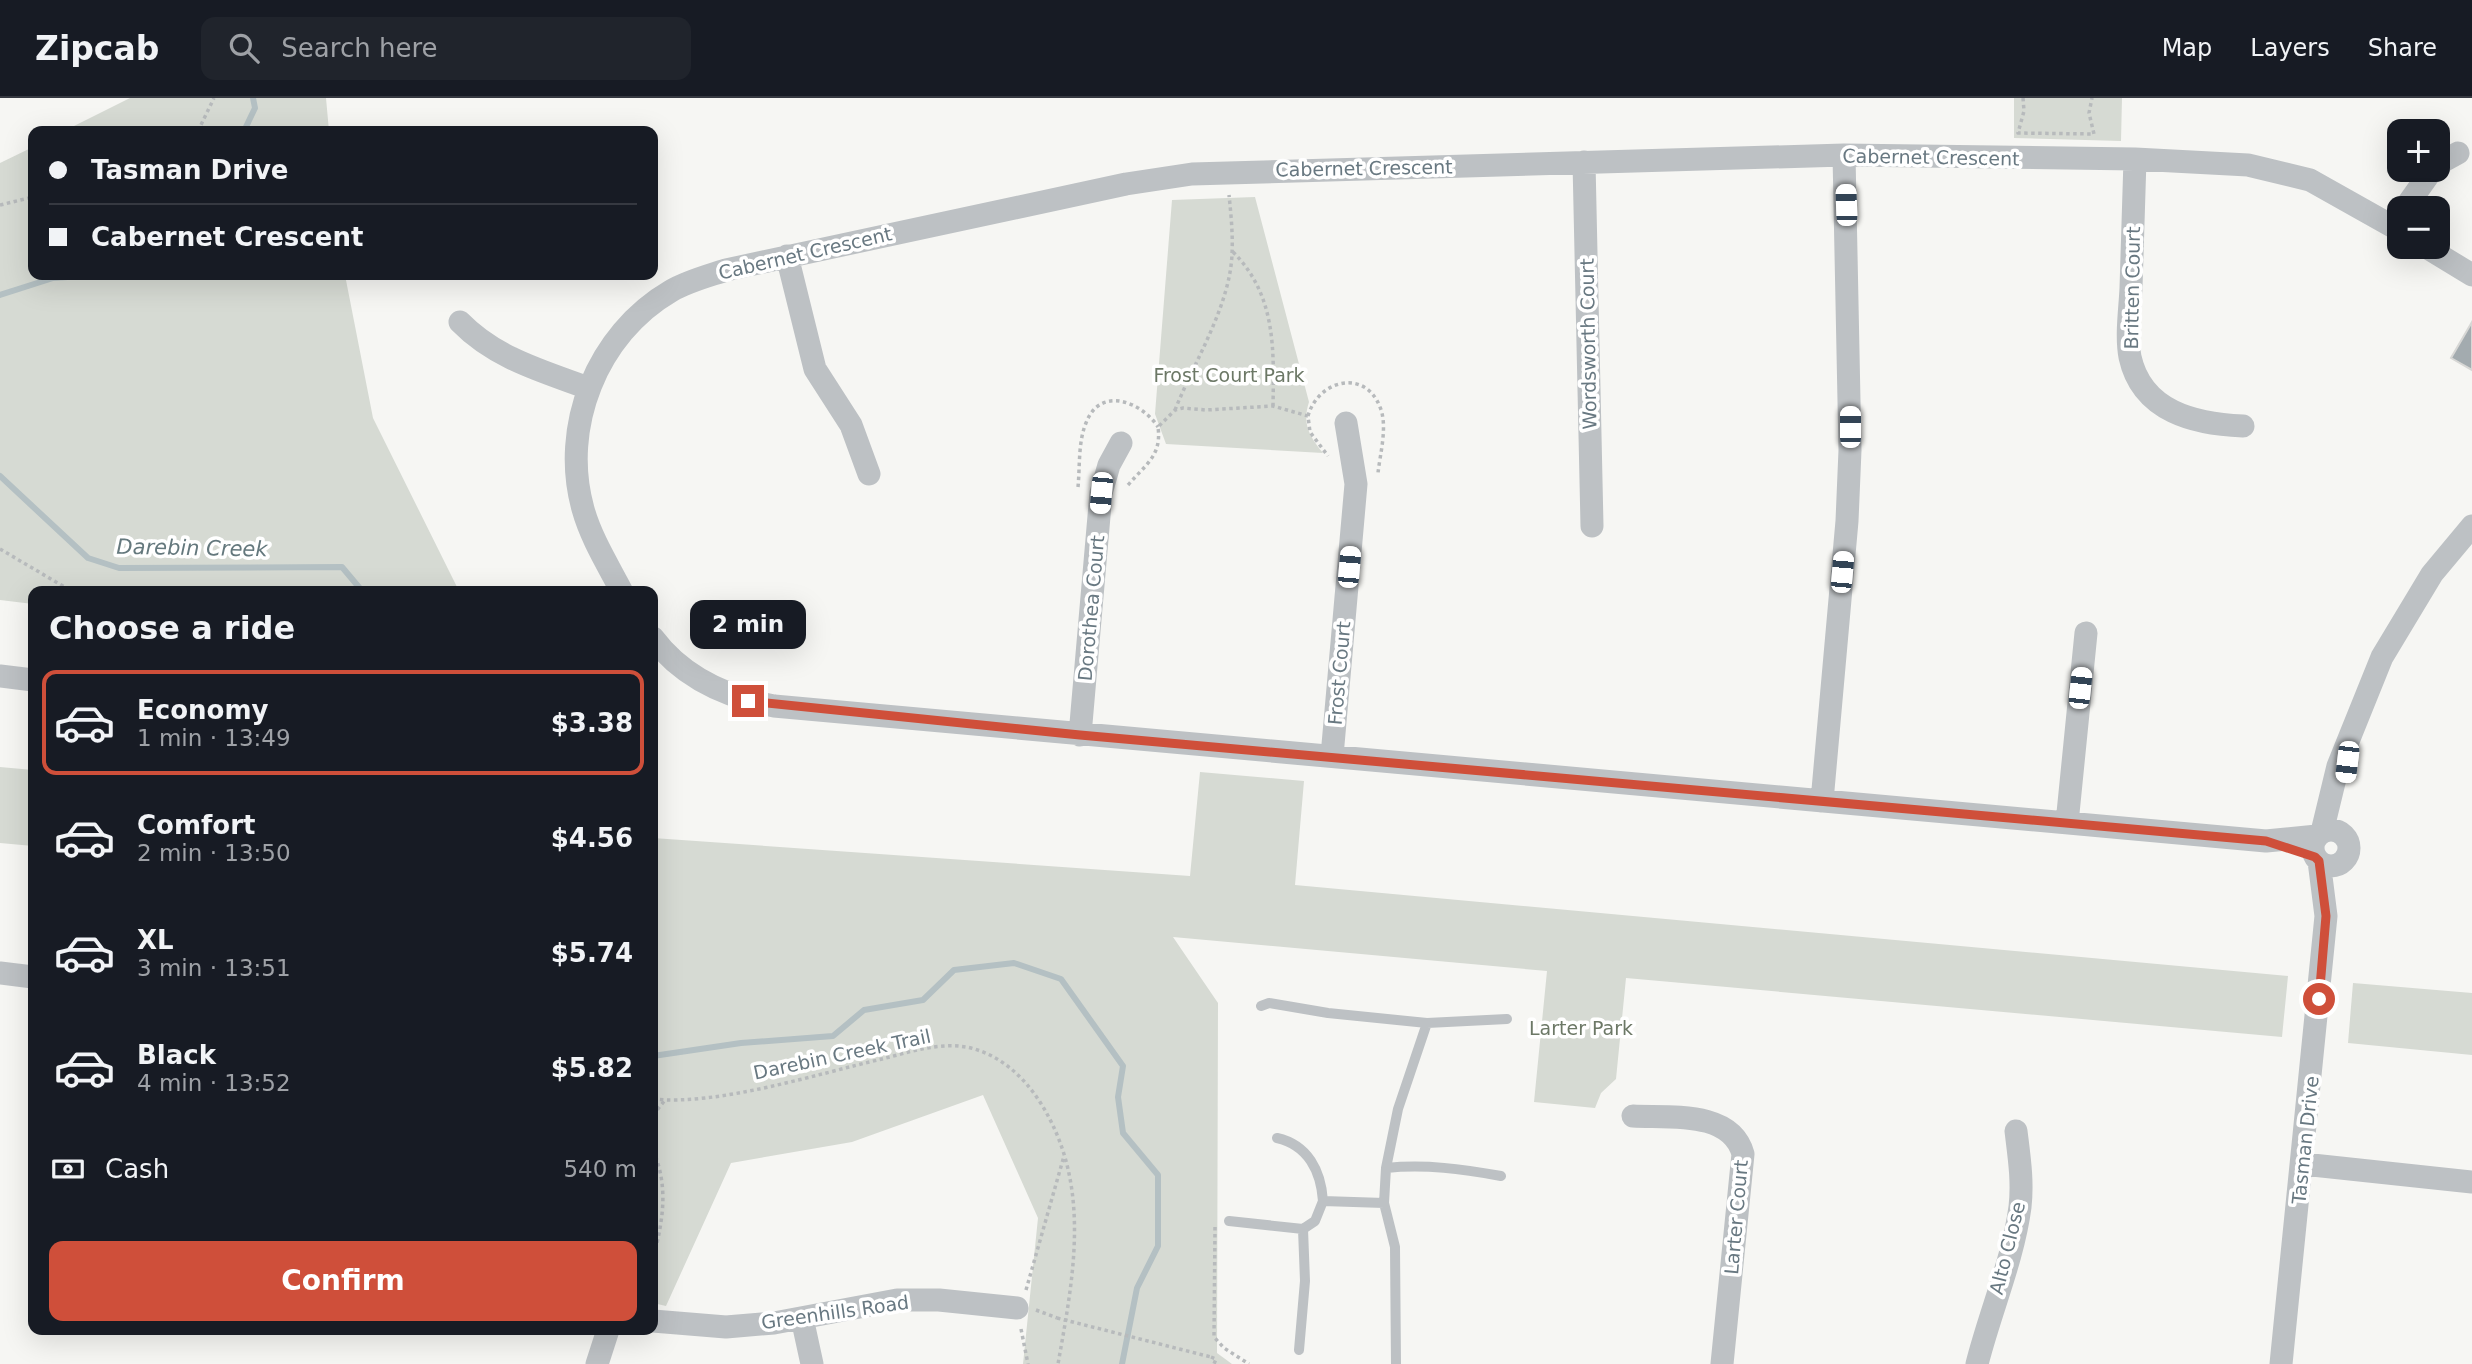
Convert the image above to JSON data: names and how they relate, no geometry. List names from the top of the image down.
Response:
{
  "streets": {
    "street": [
      "Cabernet Crescent",
      "Britten Court",
      "Wordsworth Court",
      "Dorothea Court",
      "Frost Court",
      "Tasman Drive",
      "Larter Court",
      "Alto Close",
      "Greenhills Road"
    ],
    "path": ["Darebin Creek Trail"]
  },
  "crossings": [
    ["Cabernet Crescent", "Britten Court"],
    ["Cabernet Crescent", "Wordsworth Court"]
  ],
  "water": ["Darebin Creek"],
  "parks": ["Frost Court Park", "Larter Park"],
  "page": {
    "header": "Zipcab",
    "search": "Search here",
    "nav": ["Map", "Layers", "Share"],
    "map_buttons": ["+", "−"],
    "banner": ["Tasman Drive", "Cabernet Crescent"],
    "heading": "Choose a ride",
    "bubble": "2 min",
    "list": [
      {
        "name": "Economy",
        "note": "1 min · 13:49",
        "value": "$3.38"
      },
      {
        "name": "Comfort",
        "note": "2 min · 13:50",
        "value": "$4.56"
      },
      {
        "name": "XL",
        "note": "3 min · 13:51",
        "value": "$5.74"
      },
      {
        "name": "Black",
        "note": "4 min · 13:52",
        "value": "$5.82"
      }
    ],
    "pay": ["Cash", "540 m"],
    "buttons": "Confirm"
  }
}
